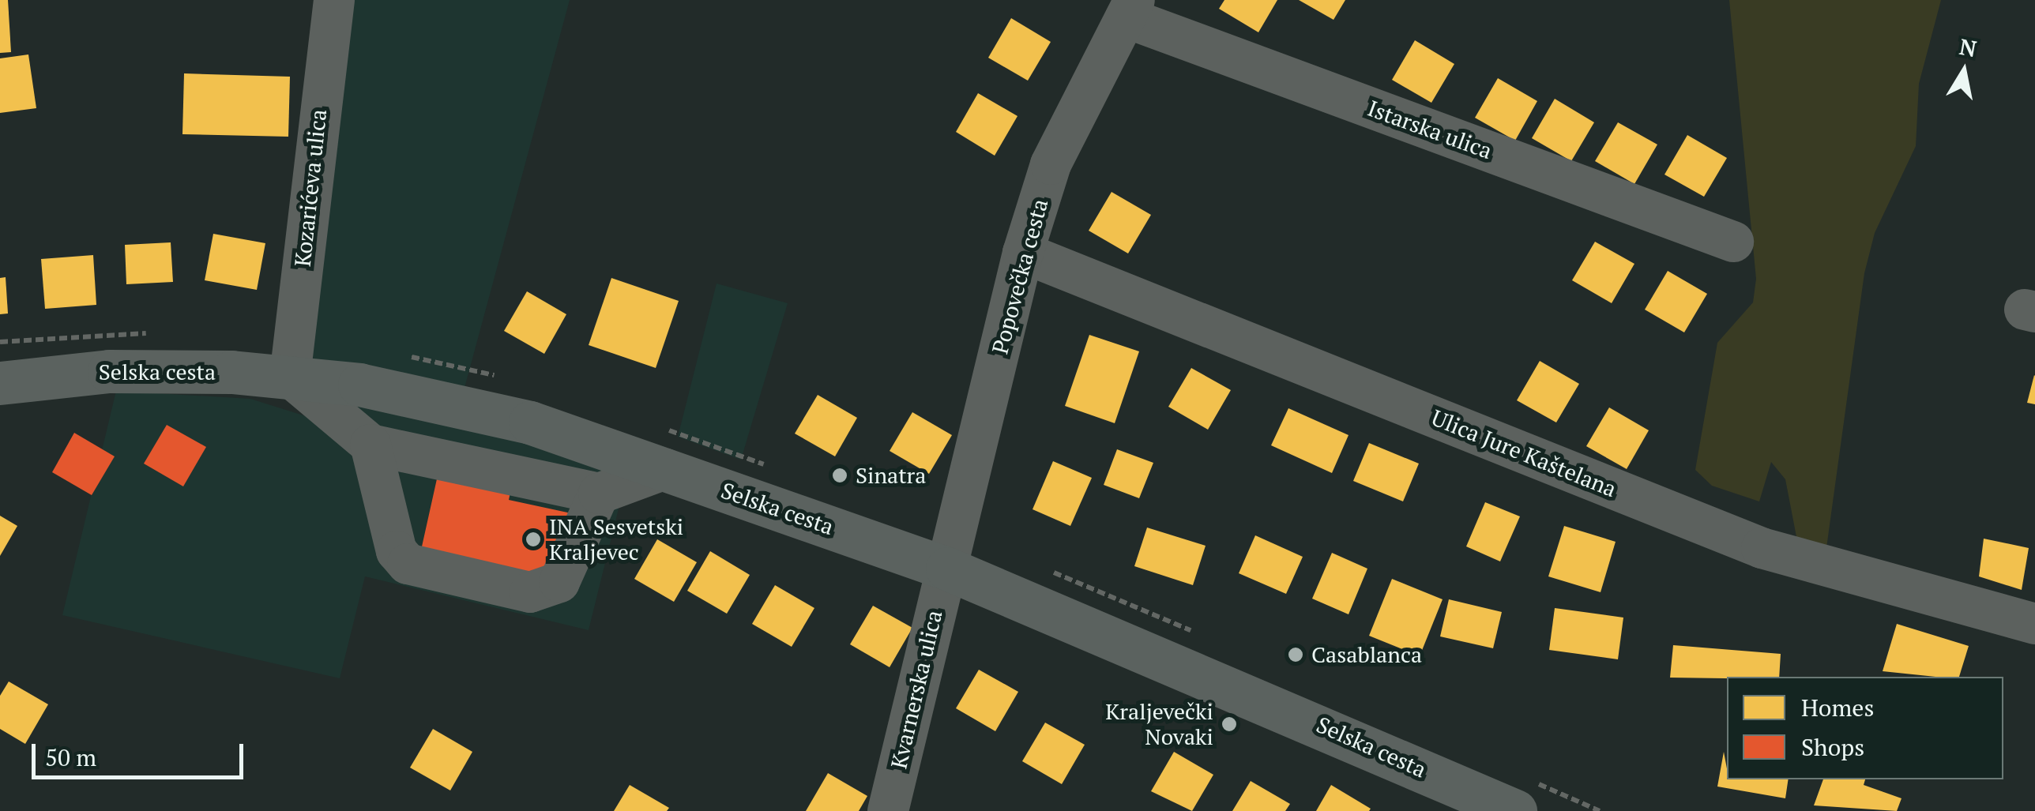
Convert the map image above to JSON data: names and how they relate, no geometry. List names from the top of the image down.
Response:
{
  "streets": {
    "main road": ["Selska cesta"],
    "street": [
      "Istarska ulica",
      "Kozarićeva ulica",
      "Popovečka cesta",
      "Ulica Jure Kaštelana",
      "Kvarnerska ulica"
    ]
  },
  "crossings": [
    ["Istarska ulica", "Popovečka cesta"],
    ["Kozarićeva ulica", "Selska cesta"],
    ["Popovečka cesta", "Selska cesta"],
    ["Popovečka cesta", "Ulica Jure Kaštelana"],
    ["Popovečka cesta", "Kvarnerska ulica"],
    ["Selska cesta", "Kvarnerska ulica"]
  ],
  "places": [
    "Sinatra",
    "INA Sesvetski Kraljevec",
    "Casablanca",
    "Kraljevečki Novaki"
  ],
  "legend": ["Homes", "Shops"],
  "scale_bar": "50 m",
  "north": "top"
}
